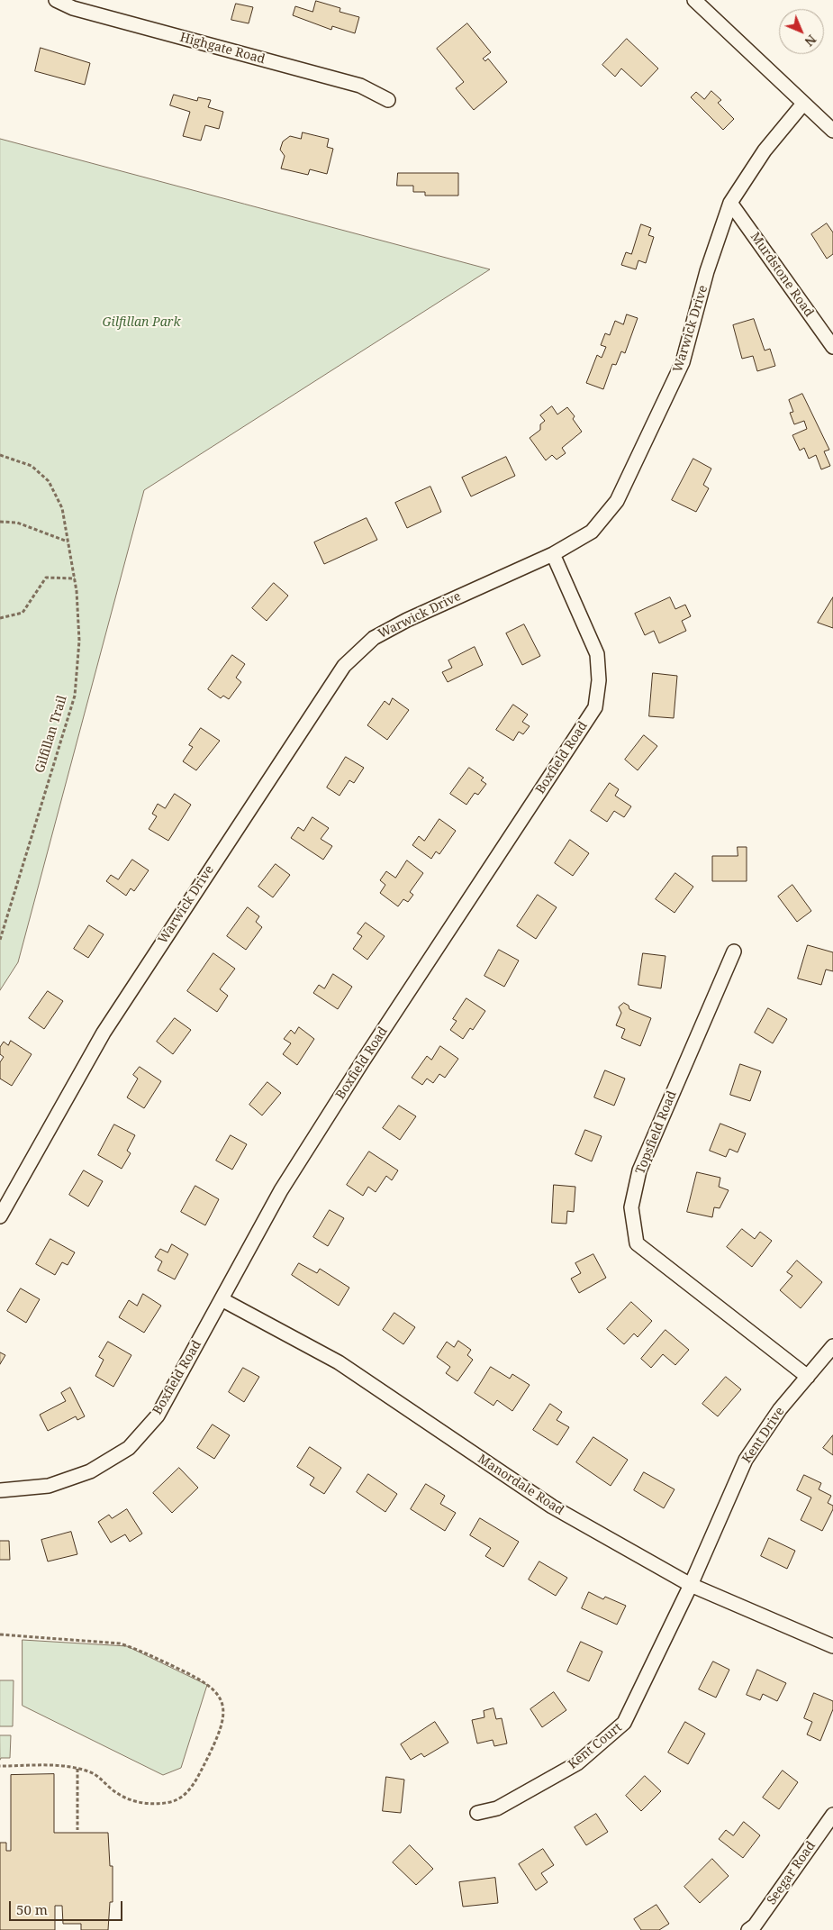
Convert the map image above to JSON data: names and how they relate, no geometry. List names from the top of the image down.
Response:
{
  "streets": {
    "street": [
      "Highgate Road",
      "Murdstone Road",
      "Warwick Drive",
      "Boxfield Road",
      "Topsfield Road",
      "Kent Drive",
      "Manordale Road",
      "Kent Court",
      "Seegar Road"
    ],
    "path": ["Gilfillan Trail"]
  },
  "crossings": [
    ["Murdstone Road", "Warwick Drive"],
    ["Warwick Drive", "Boxfield Road"],
    ["Boxfield Road", "Manordale Road"],
    ["Topsfield Road", "Kent Drive"],
    ["Kent Drive", "Manordale Road"],
    ["Kent Drive", "Kent Court"],
    ["Manordale Road", "Kent Court"]
  ],
  "parks": ["Gilfillan Park"],
  "scale_bar": "50 m",
  "north": "bottom right"
}
